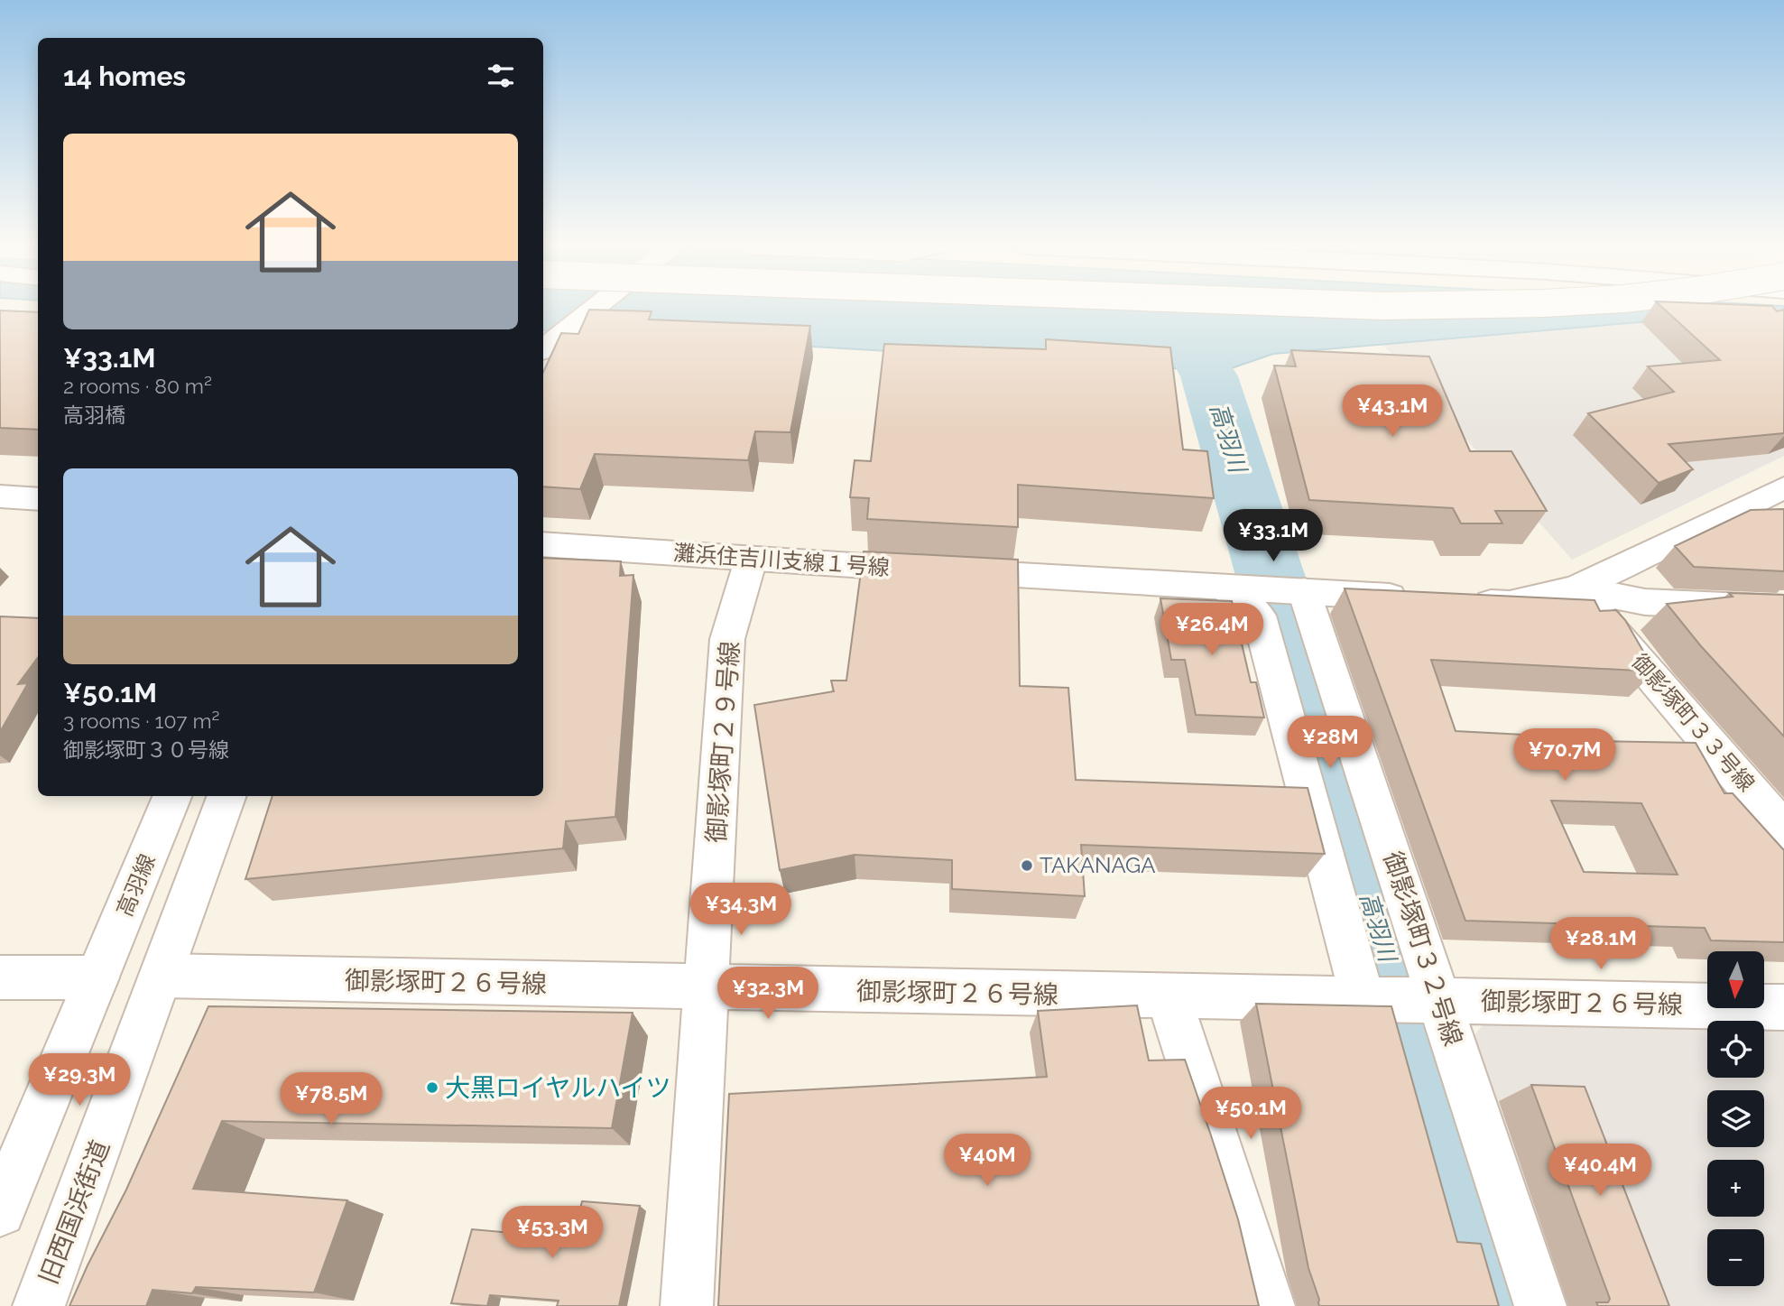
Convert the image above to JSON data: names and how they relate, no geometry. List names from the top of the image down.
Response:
{
  "streets": {
    "street": [
      "灘浜住吉川支線１号線",
      "御影塚町３３号線",
      "御影塚町２９号線",
      "高羽線",
      "御影塚町３２号線",
      "御影塚町２６号線",
      "旧西国浜街道"
    ]
  },
  "crossings": [
    ["灘浜住吉川支線１号線", "御影塚町２９号線"],
    ["灘浜住吉川支線１号線", "御影塚町３２号線"],
    ["御影塚町２９号線", "御影塚町２６号線"],
    ["御影塚町３２号線", "御影塚町２６号線"],
    ["御影塚町２６号線", "旧西国浜街道"]
  ],
  "water": ["高羽川"],
  "places": ["TAKANAGA", "大黒ロイヤルハイツ"],
  "north": "bottom",
  "page": {
    "heading": "14 homes",
    "list": [
      {
        "name": "¥33.1M",
        "note": "2 rooms · 80 m² · 高羽橋"
      },
      {
        "name": "¥50.1M",
        "note": "3 rooms · 107 m² · 御影塚町３０号線"
      }
    ],
    "price": [
      "¥43.1M",
      "¥33.1M",
      "¥26.4M",
      "¥28M",
      "¥70.7M",
      "¥34.3M",
      "¥28.1M",
      "¥32.3M",
      "¥29.3M",
      "¥78.5M",
      "¥50.1M",
      "¥40M",
      "¥40.4M",
      "¥53.3M"
    ],
    "map_buttons": ["+", "−"]
  }
}
